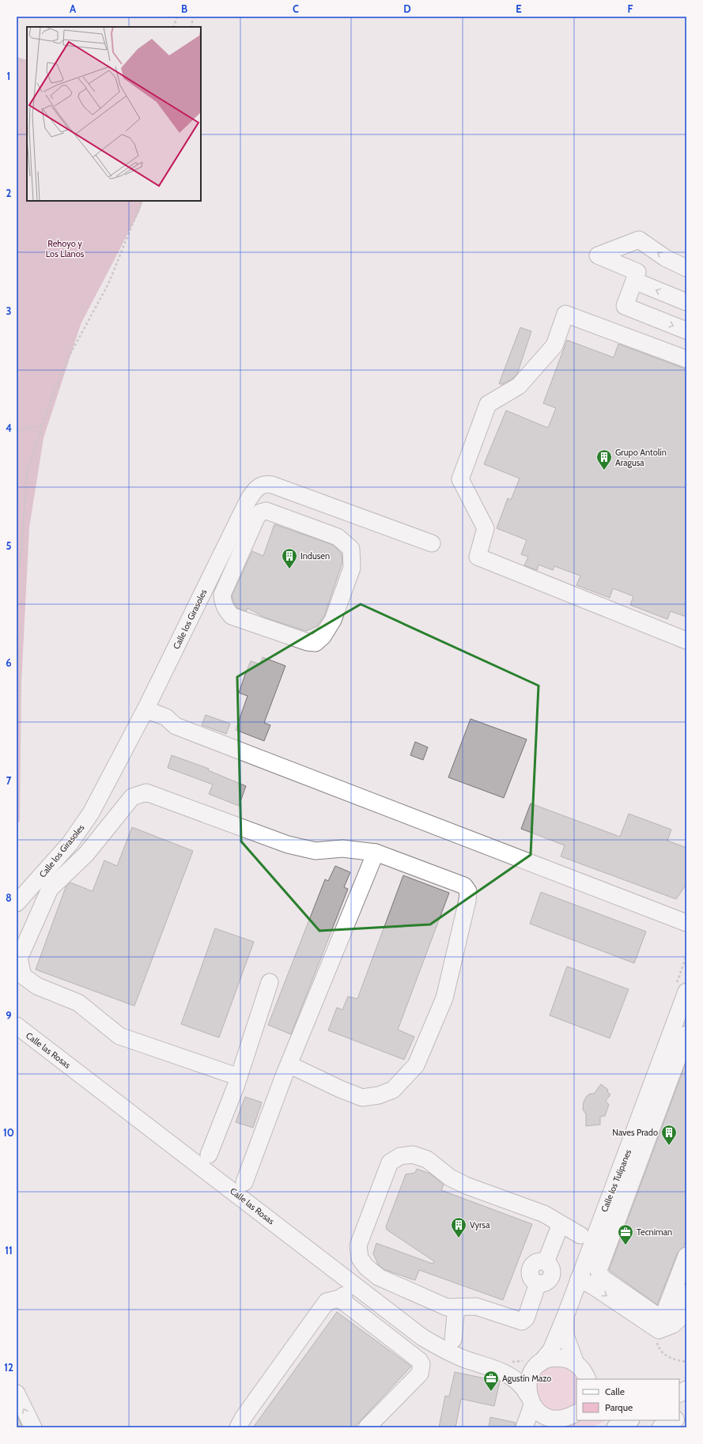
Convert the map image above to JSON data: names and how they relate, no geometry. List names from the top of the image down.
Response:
{
  "streets": {
    "street": ["Calle los Girasoles", "Calle las Rosas", "Calle los Tulipanes"]
  },
  "crossings": [
    ["Calle las Rosas", "Calle los Tulipanes"]
  ],
  "parks": ["Rehoyo y Los Llanos"],
  "places": {
    "building": [
      "Grupo Antolín Aragusa",
      "Indusen",
      "Naves Prado",
      "Vyrsa"
    ],
    "office": ["Tecniman", "Agustín Mazo"]
  },
  "legend": ["Calle", "Parque"],
  "grid": {
    "columns": [
      "A",
      "B",
      "C",
      "D",
      "E",
      "F"
    ],
    "rows": [
      "1",
      "2",
      "3",
      "4",
      "5",
      "6",
      "7",
      "8",
      "9",
      "10",
      "11",
      "12"
    ]
  }
}
